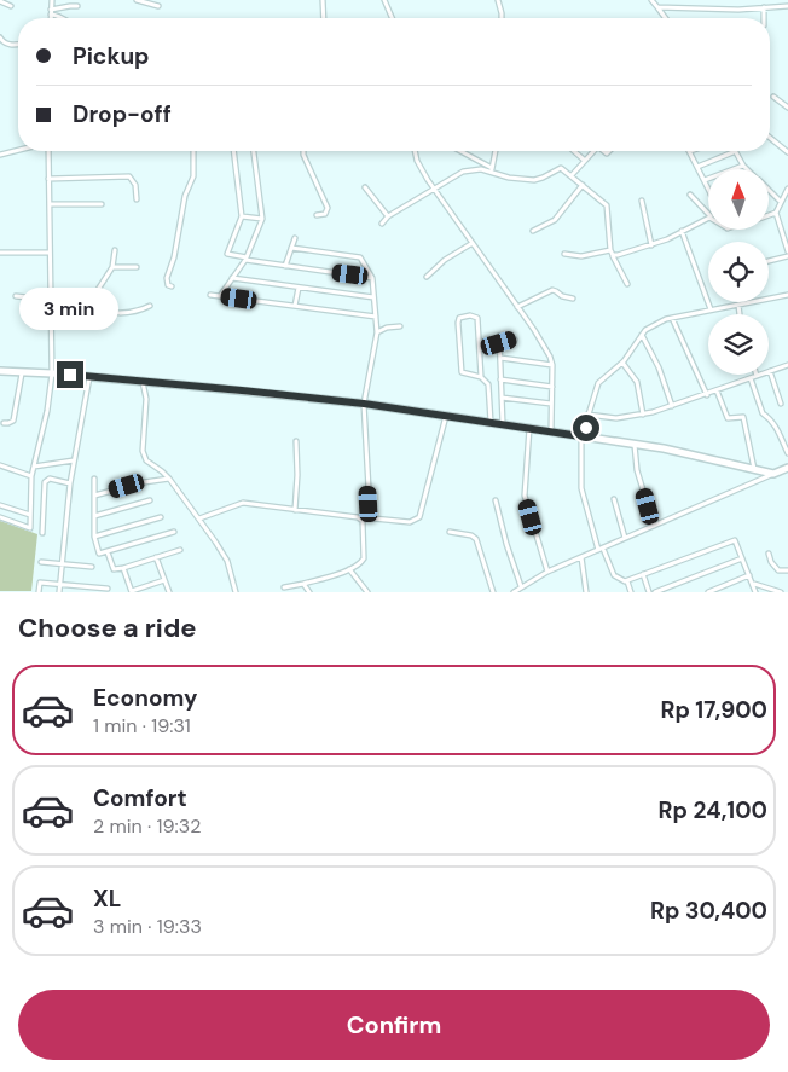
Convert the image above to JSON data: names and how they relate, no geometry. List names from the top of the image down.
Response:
{
  "north": "top",
  "page": {
    "banner": ["Pickup", "Drop-off"],
    "bubble": "3 min",
    "heading": "Choose a ride",
    "list": [
      {
        "name": "Economy",
        "note": "1 min · 19:31",
        "value": "Rp 17,900"
      },
      {
        "name": "Comfort",
        "note": "2 min · 19:32",
        "value": "Rp 24,100"
      },
      {
        "name": "XL",
        "note": "3 min · 19:33",
        "value": "Rp 30,400"
      }
    ],
    "buttons": "Confirm"
  }
}
